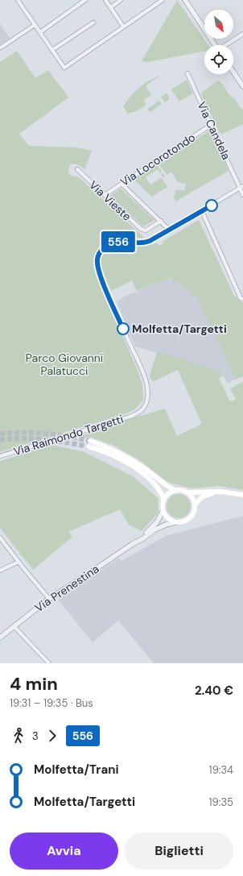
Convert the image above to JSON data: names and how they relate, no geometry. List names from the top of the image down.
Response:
{
  "streets": {
    "street": [
      "Via Candela",
      "Via Locorotondo",
      "Via Vieste",
      "Via Raimondo Targetti",
      "Via Prenestina"
    ]
  },
  "crossings": [
    ["Via Candela", "Via Locorotondo"],
    ["Via Locorotondo", "Via Vieste"]
  ],
  "parks": ["Parco Giovanni Palatucci"],
  "places": ["Molfetta/Targetti"],
  "lines": ["bus line 556"],
  "north": "bottom right",
  "page": {
    "on_map": "556",
    "heading": ["4 min", "19:31 – 19:35 · Bus", "2.40 €"],
    "legs": ["3", "556"],
    "list": [
      {
        "name": "Molfetta/Trani",
        "value": "19:34"
      },
      {
        "name": "Molfetta/Targetti",
        "value": "19:35"
      }
    ],
    "buttons": ["Avvia", "Biglietti"]
  }
}
